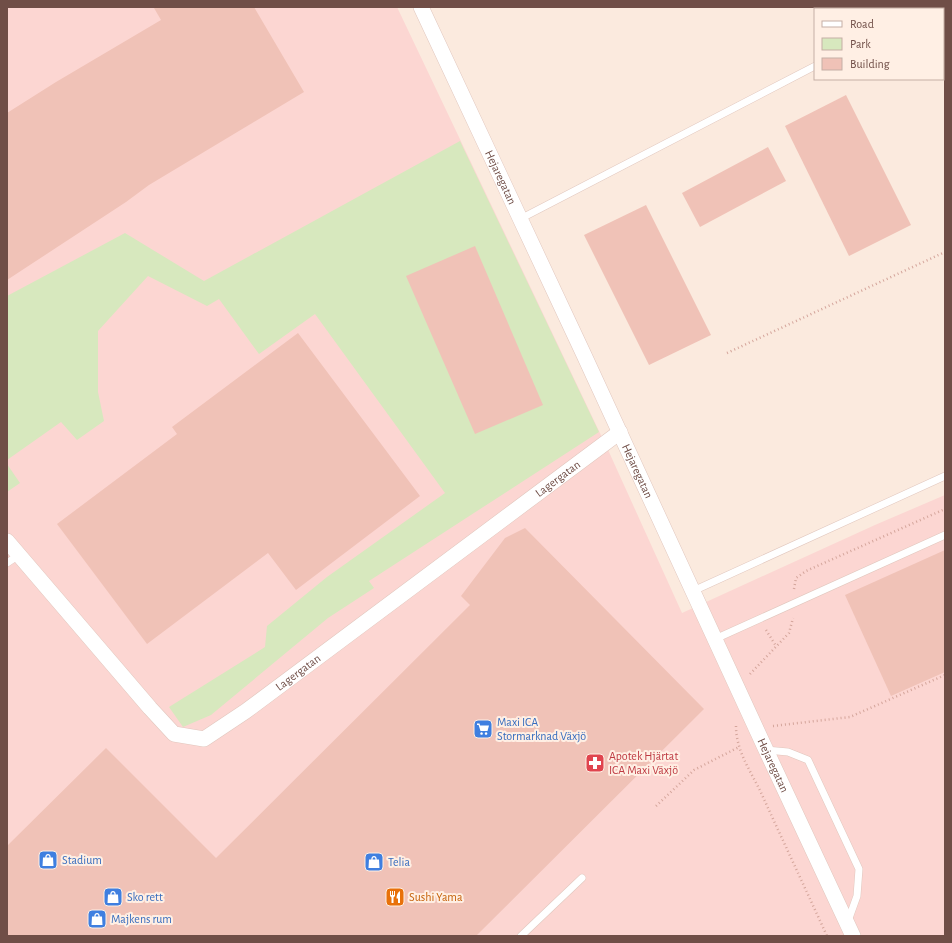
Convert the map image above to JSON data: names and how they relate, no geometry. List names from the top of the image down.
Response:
{
  "streets": {
    "street": ["Hejaregatan", "Lagergatan"]
  },
  "crossings": [
    ["Hejaregatan", "Lagergatan"]
  ],
  "places": {
    "supermarket": ["Maxi ICA Stormarknad Växjö"],
    "pharmacy": ["Apotek Hjärtat ICA Maxi Växjö"],
    "shop": [
      "Stadium",
      "Telia",
      "Sko rett",
      "Majkens rum"
    ],
    "restaurant": ["Sushi Yama"]
  },
  "legend": ["Road", "Park", "Building"]
}
